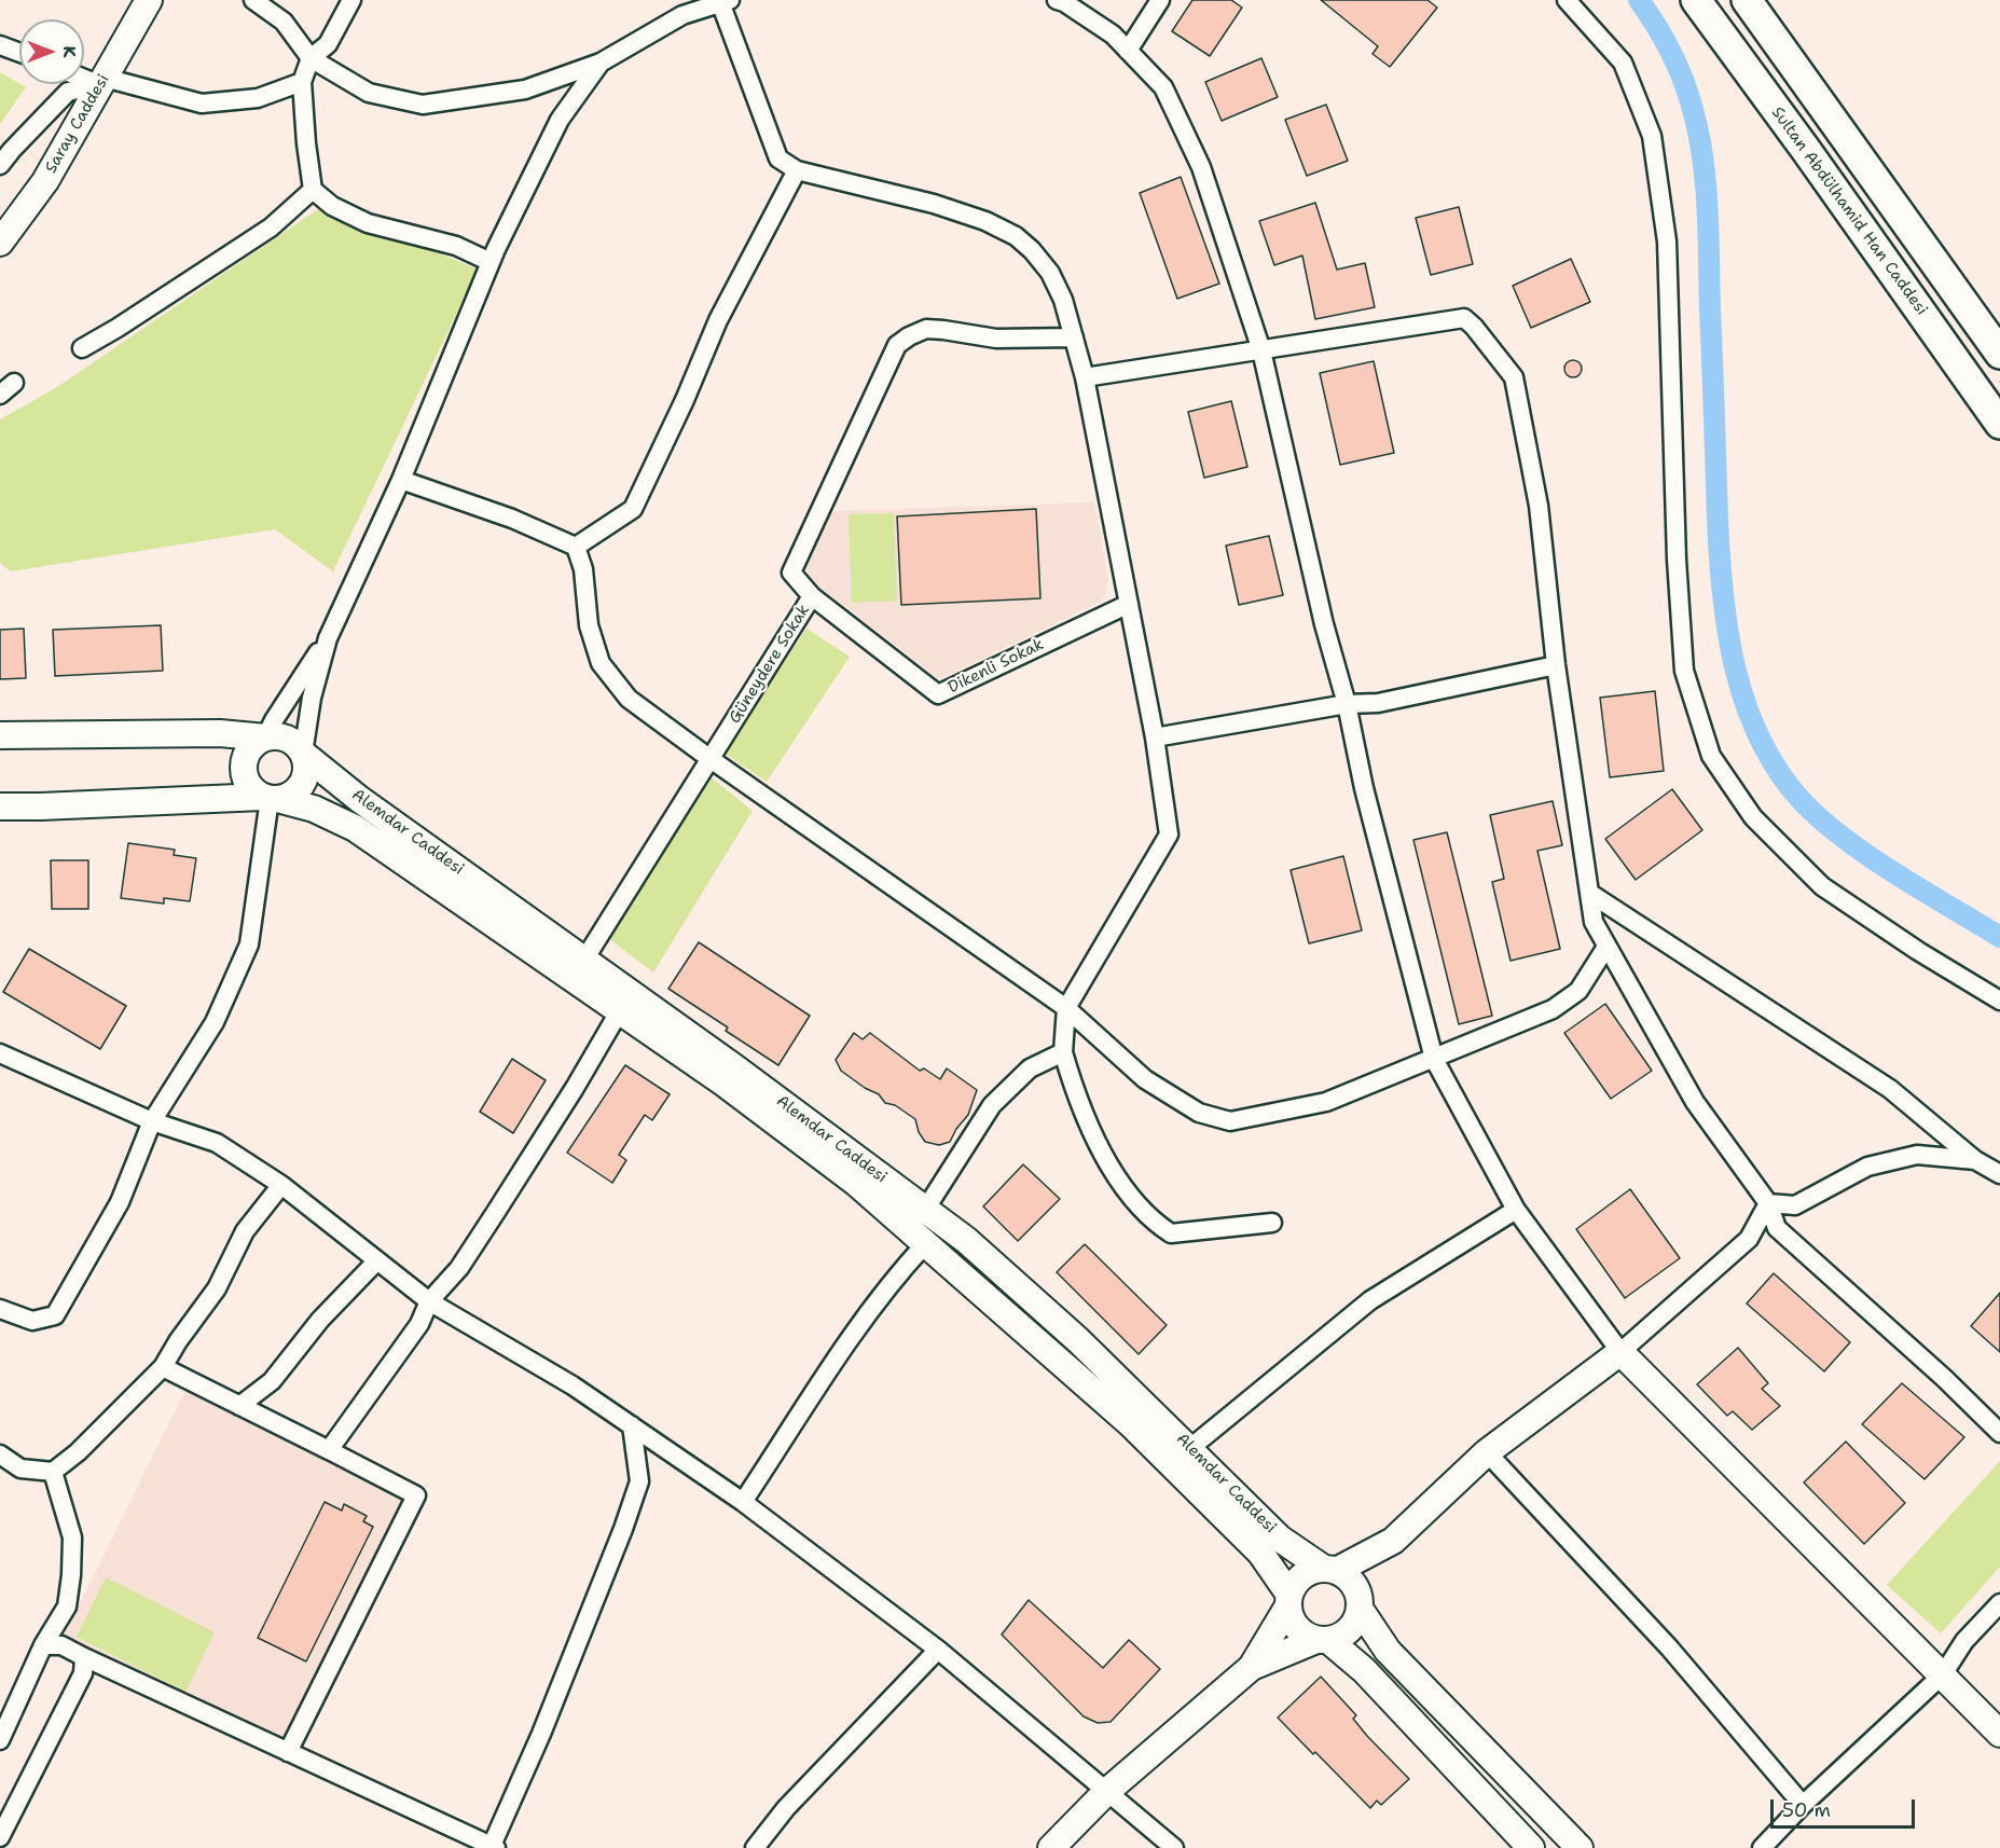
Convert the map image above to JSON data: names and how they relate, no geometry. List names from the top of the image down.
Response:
{
  "streets": {
    "main road": ["Saray Caddesi", "Sultan Abdülhamid Han Caddesi", "Alemdar Caddesi"],
    "street": ["Güneydere Sokak", "Dikenli Sokak"]
  },
  "crossings": [
    ["Güneydere Sokak", "Dikenli Sokak"],
    ["Güneydere Sokak", "Alemdar Caddesi"]
  ],
  "scale_bar": "50 m",
  "north": "right"
}
